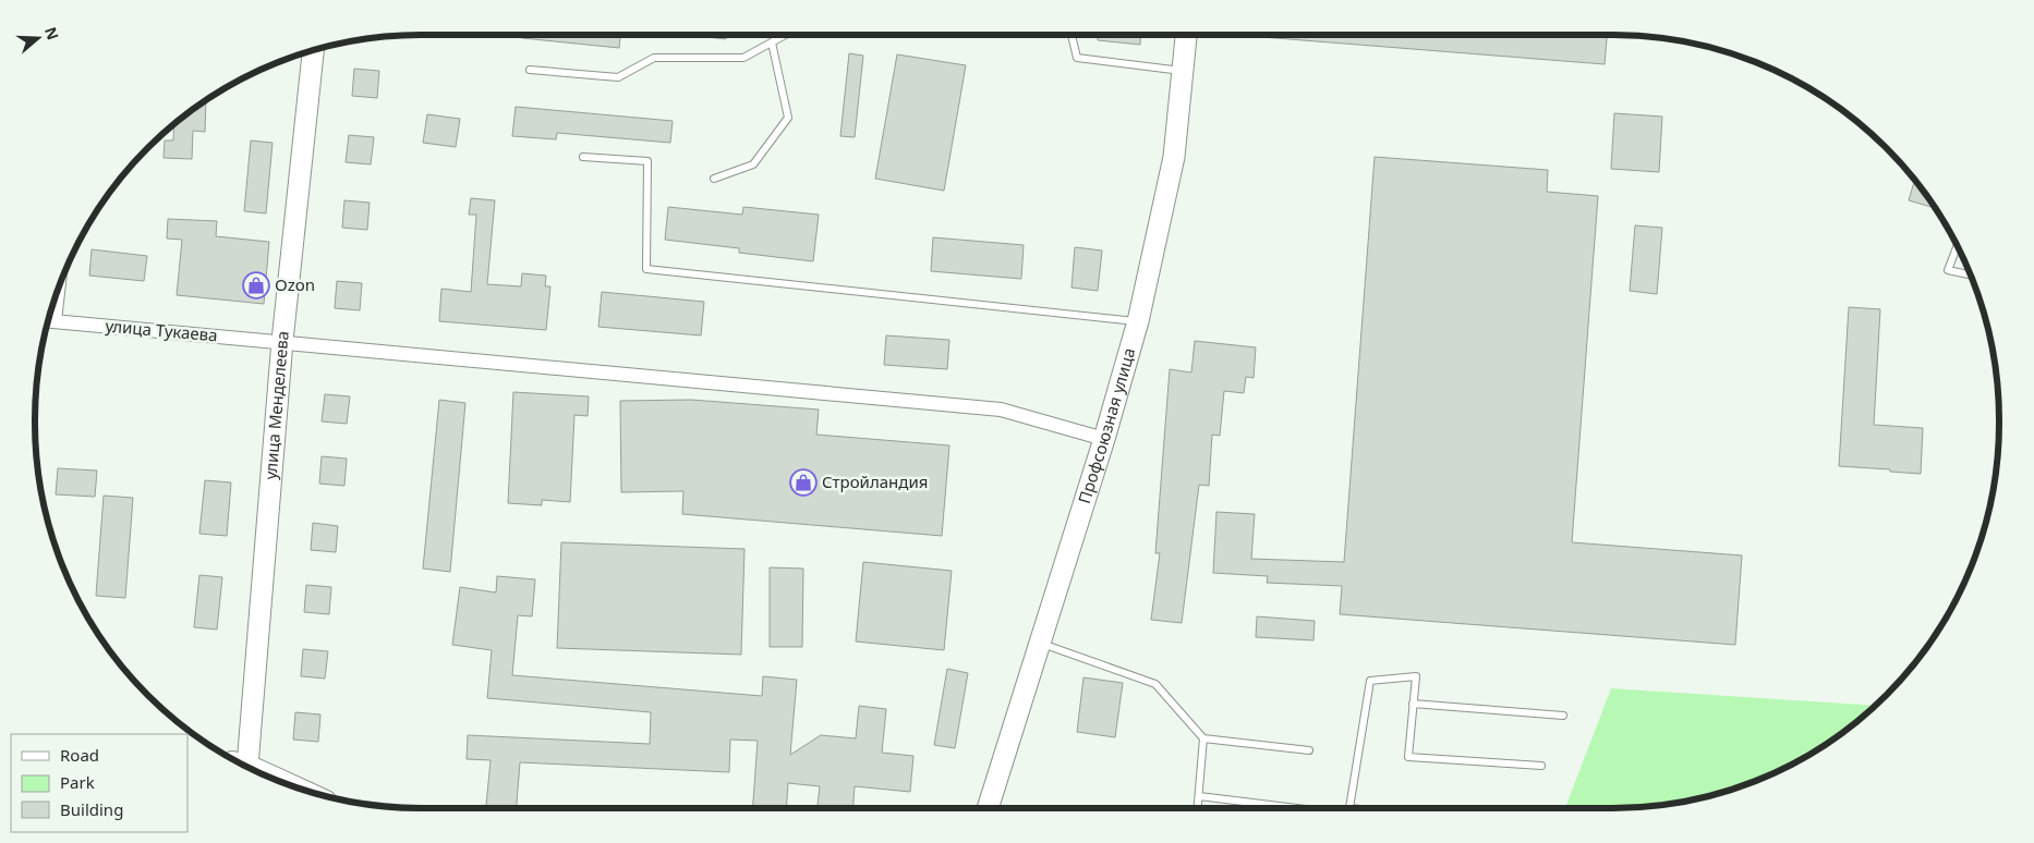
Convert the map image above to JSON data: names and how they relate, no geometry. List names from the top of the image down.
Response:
{
  "streets": {
    "main road": ["улица Менделеева", "Профсоюзная улица"],
    "street": ["улица Тукаева"]
  },
  "crossings": [
    ["улица Тукаева", "улица Менделеева"],
    ["улица Тукаева", "Профсоюзная улица"]
  ],
  "places": {
    "shop": ["Ozon", "Стройландия"]
  },
  "legend": ["Road", "Park", "Building"],
  "north": "right"
}
